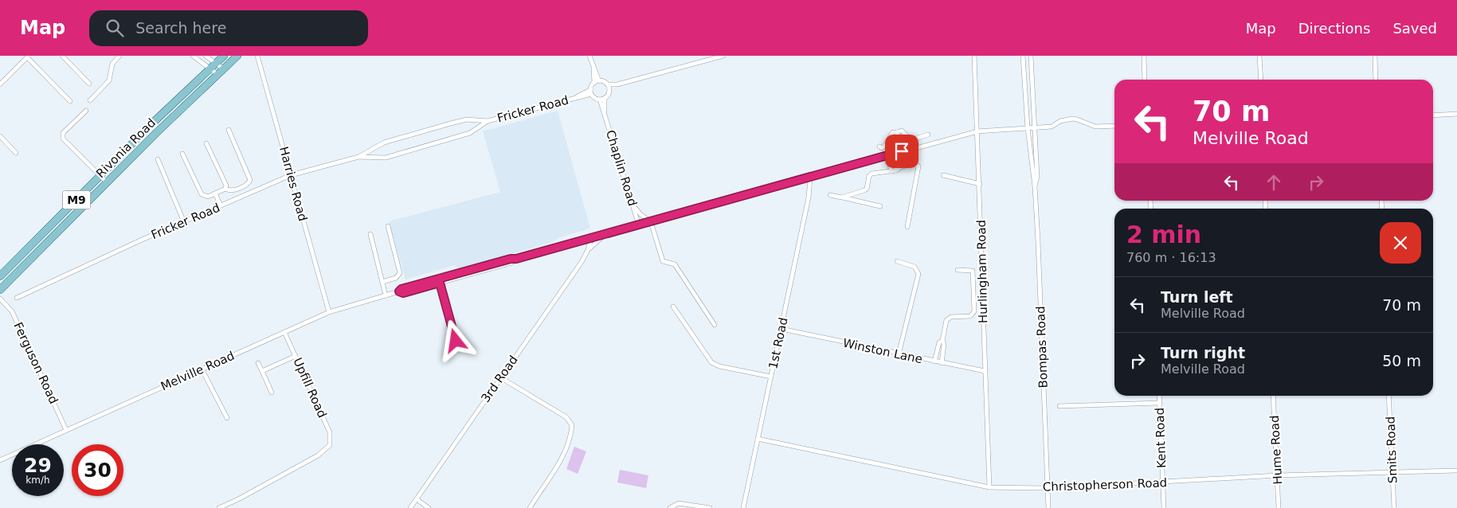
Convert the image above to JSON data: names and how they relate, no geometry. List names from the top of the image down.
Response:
{
  "streets": {
    "main road": ["Rivonia Road", "M9"],
    "street": [
      "Fricker Road",
      "Chaplin Road",
      "Harries Road",
      "Hurlingham Road",
      "1st Road",
      "Bompas Road",
      "Winston Lane",
      "Ferguson Road",
      "Melville Road",
      "3rd Road",
      "Upfill Road",
      "Kent Road",
      "Hume Road",
      "Smits Road",
      "Christopherson Road"
    ]
  },
  "crossings": [
    ["Fricker Road", "Chaplin Road"],
    ["Fricker Road", "Harries Road"],
    ["Rivonia Road", "M9"],
    ["Chaplin Road", "Melville Road"],
    ["Harries Road", "Melville Road"],
    ["Hurlingham Road", "Winston Lane"],
    ["Hurlingham Road", "Melville Road"],
    ["Hurlingham Road", "Christopherson Road"],
    ["1st Road", "Winston Lane"],
    ["1st Road", "Melville Road"],
    ["1st Road", "Christopherson Road"],
    ["Bompas Road", "Melville Road"],
    ["Bompas Road", "Christopherson Road"],
    ["Ferguson Road", "Melville Road"],
    ["Melville Road", "3rd Road"],
    ["Melville Road", "Upfill Road"],
    ["Kent Road", "Christopherson Road"],
    ["Hume Road", "Christopherson Road"],
    ["Smits Road", "Christopherson Road"]
  ],
  "page": {
    "header": "Map",
    "search": "Search here",
    "nav": ["Map", "Directions", "Saved"],
    "turn": ["70 m", "Melville Road"],
    "heading": ["2 min", "760 m · 16:13"],
    "list": [
      {
        "name": "Turn left",
        "note": "Melville Road",
        "value": "70 m"
      },
      {
        "name": "Turn right",
        "note": "Melville Road",
        "value": "50 m"
      }
    ],
    "speed": "29 km/h",
    "limit": "30"
  }
}
